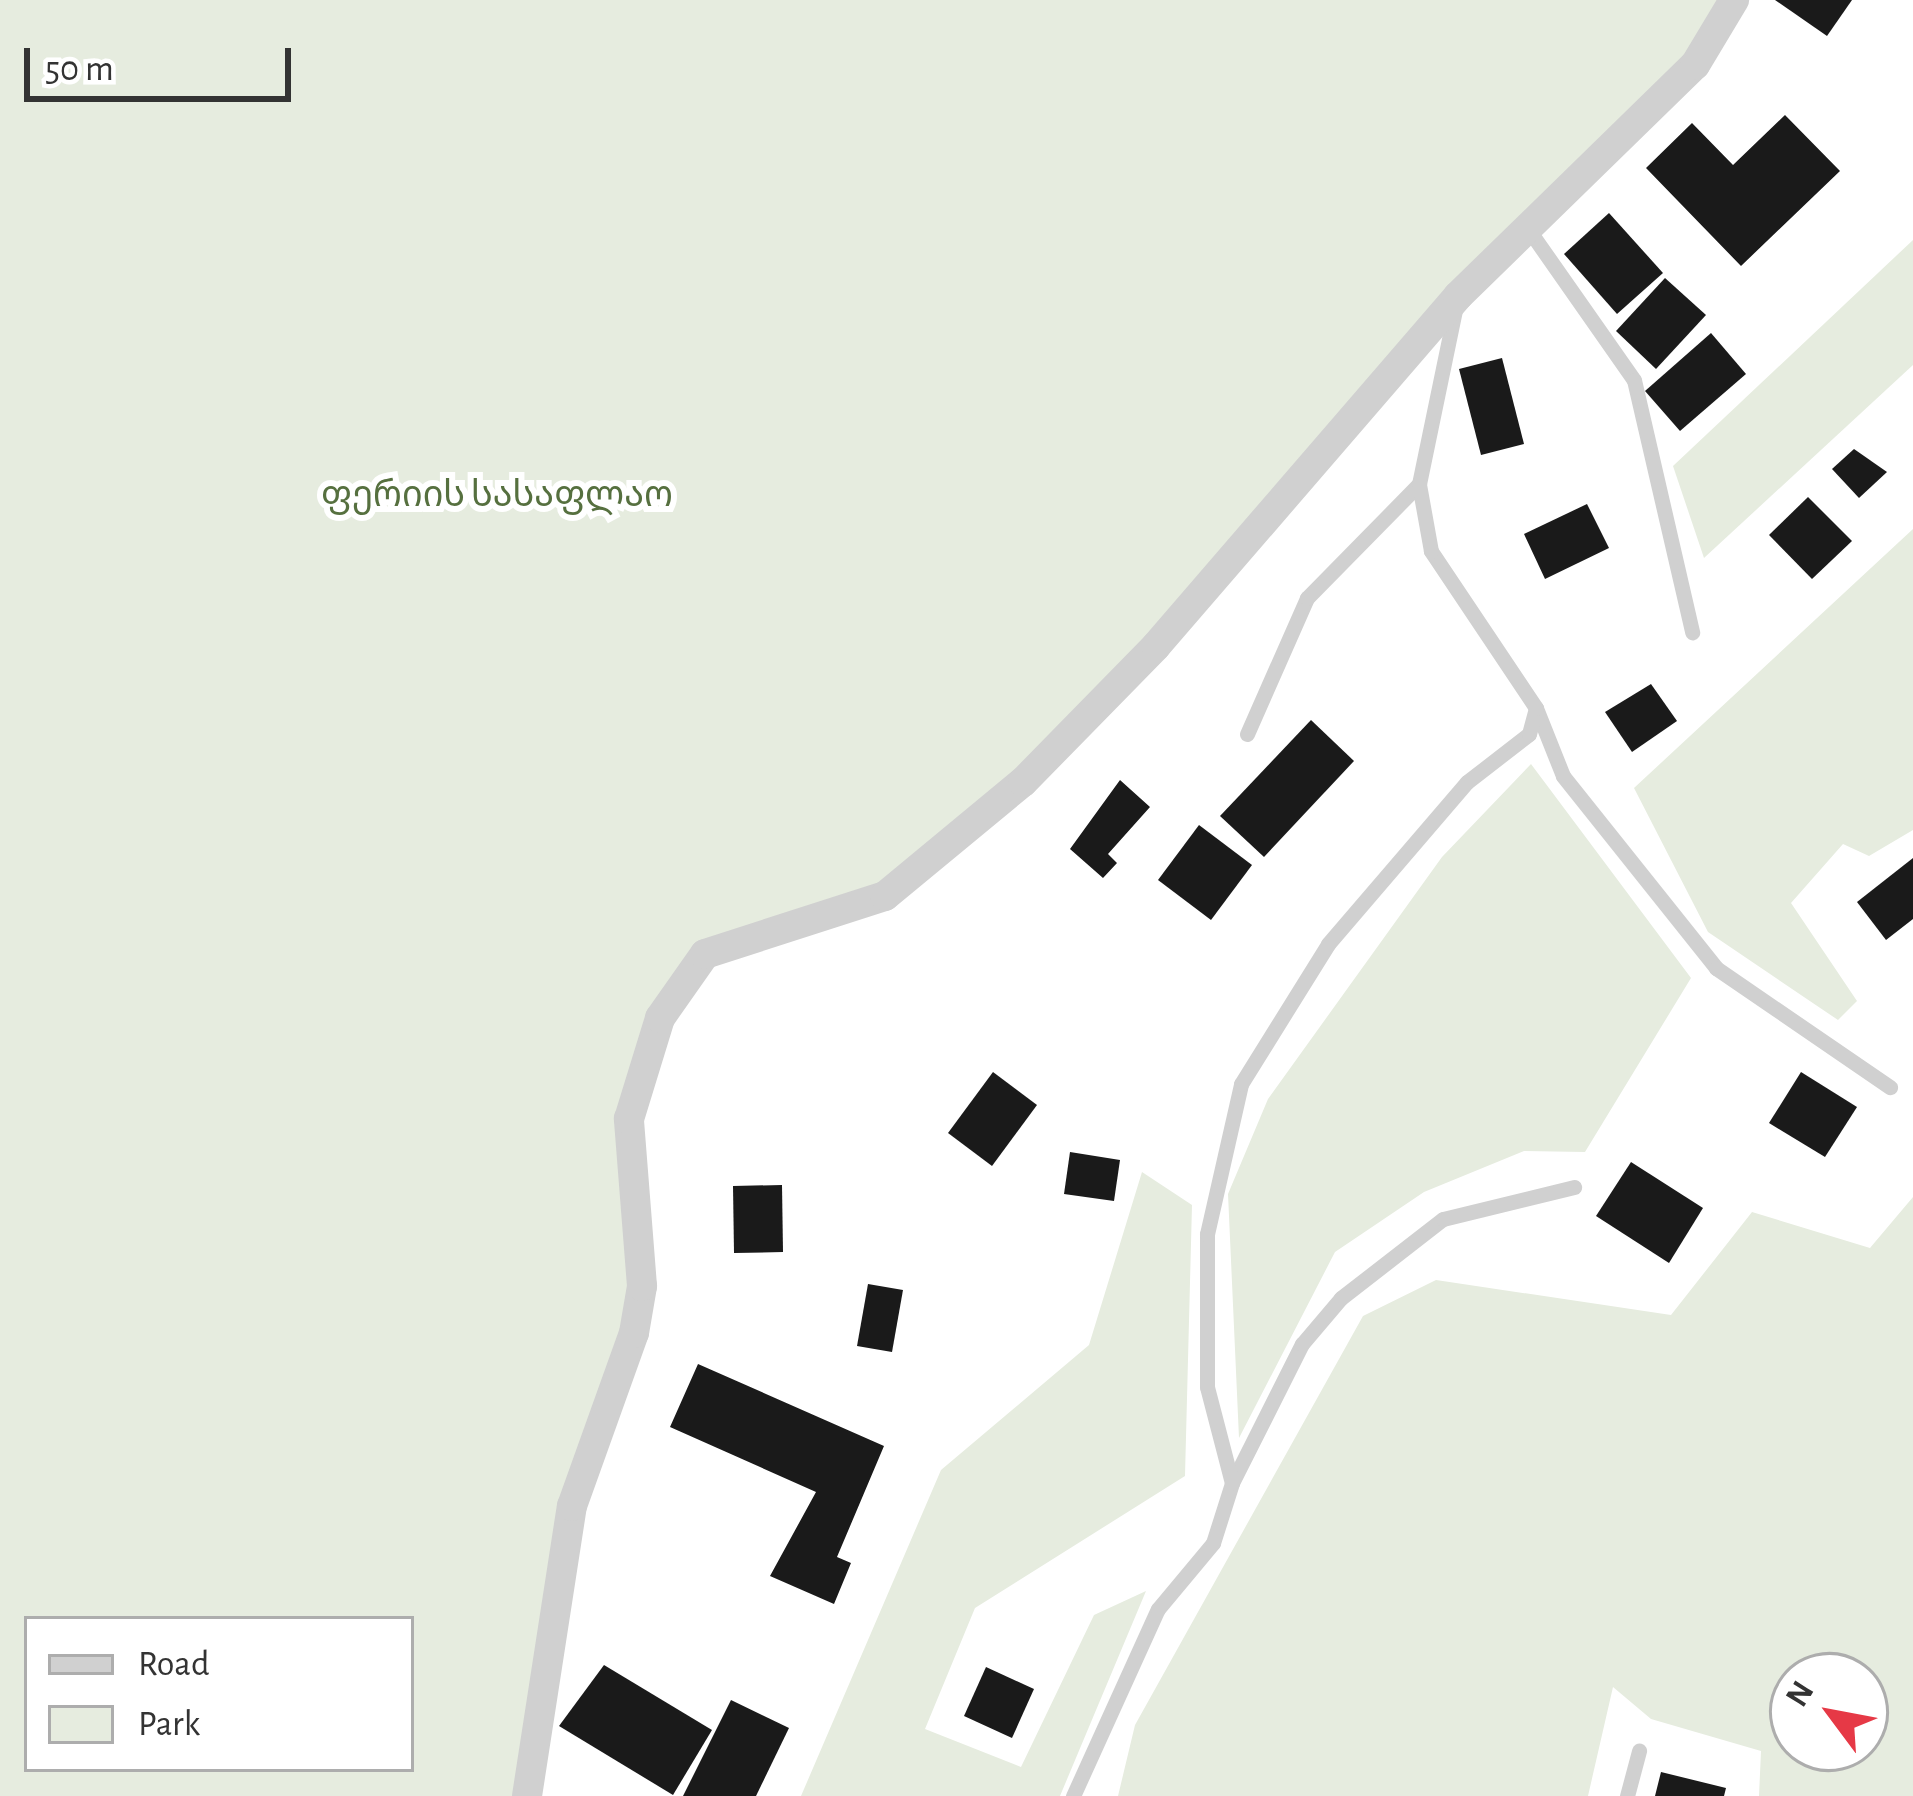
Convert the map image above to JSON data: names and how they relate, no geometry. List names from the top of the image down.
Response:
{
  "parks": ["ფერიის სასაფლაო"],
  "legend": ["Road", "Park"],
  "scale_bar": "50 m",
  "north": "top left"
}
